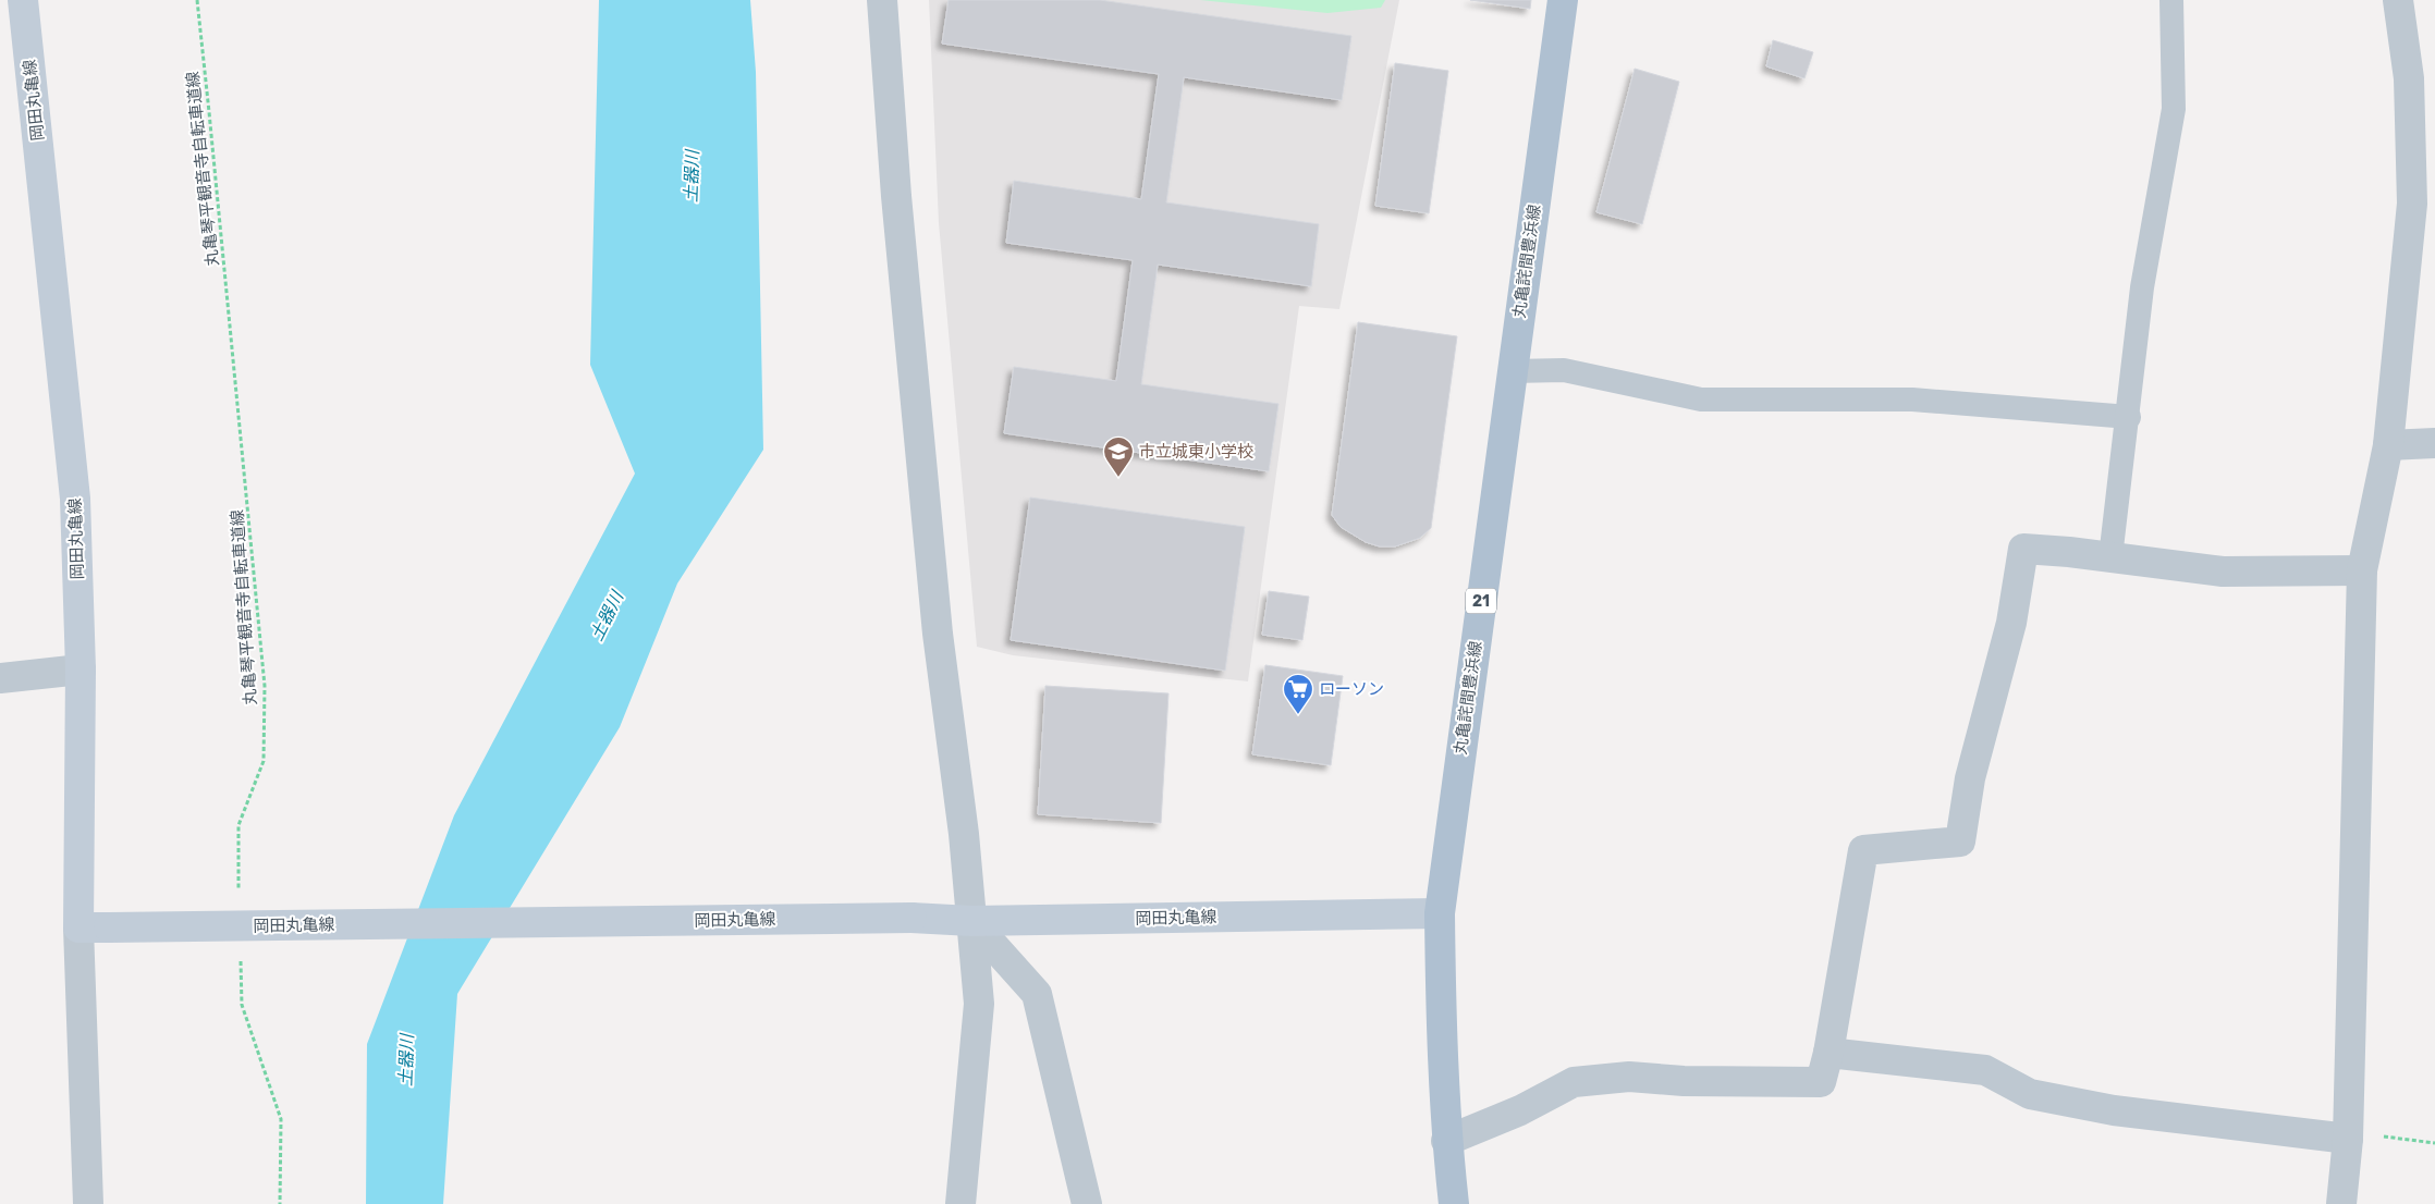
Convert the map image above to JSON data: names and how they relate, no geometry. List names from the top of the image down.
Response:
{
  "streets": {
    "main road": ["岡田丸亀線", "丸亀詫間豊浜線", "21"],
    "path": ["丸亀琴平観音寺自転車道線"]
  },
  "crossings": [
    ["岡田丸亀線", "丸亀詫間豊浜線"]
  ],
  "water": ["土器川"],
  "places": {
    "school or university": ["市立城東小学校"],
    "supermarket": ["ローソン"]
  }
}
